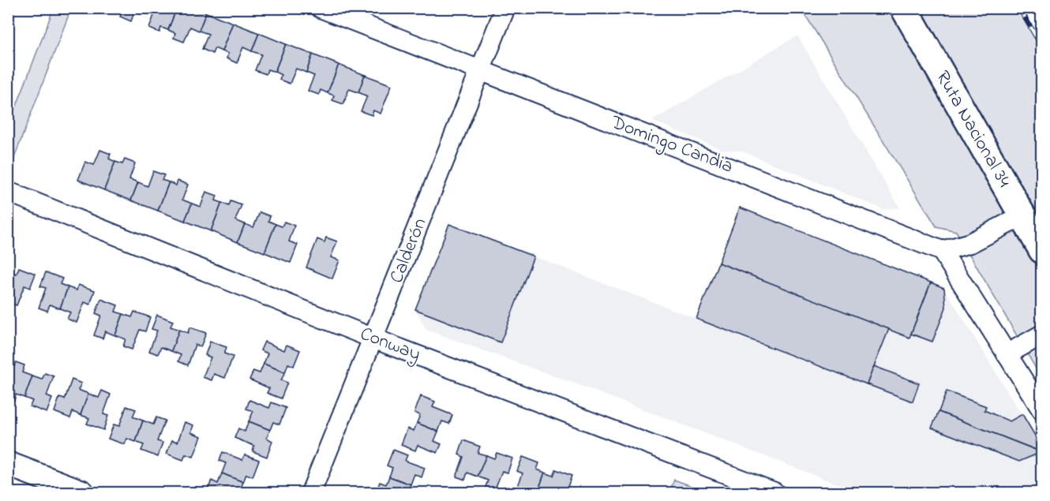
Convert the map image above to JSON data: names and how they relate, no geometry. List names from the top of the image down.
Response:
{
  "streets": {
    "highway": ["Ruta Nacional 34"],
    "street": ["Domingo Candia", "Calderón", "Conway"]
  },
  "crossings": [
    ["Domingo Candia", "Calderón"],
    ["Calderón", "Conway"]
  ]
}
